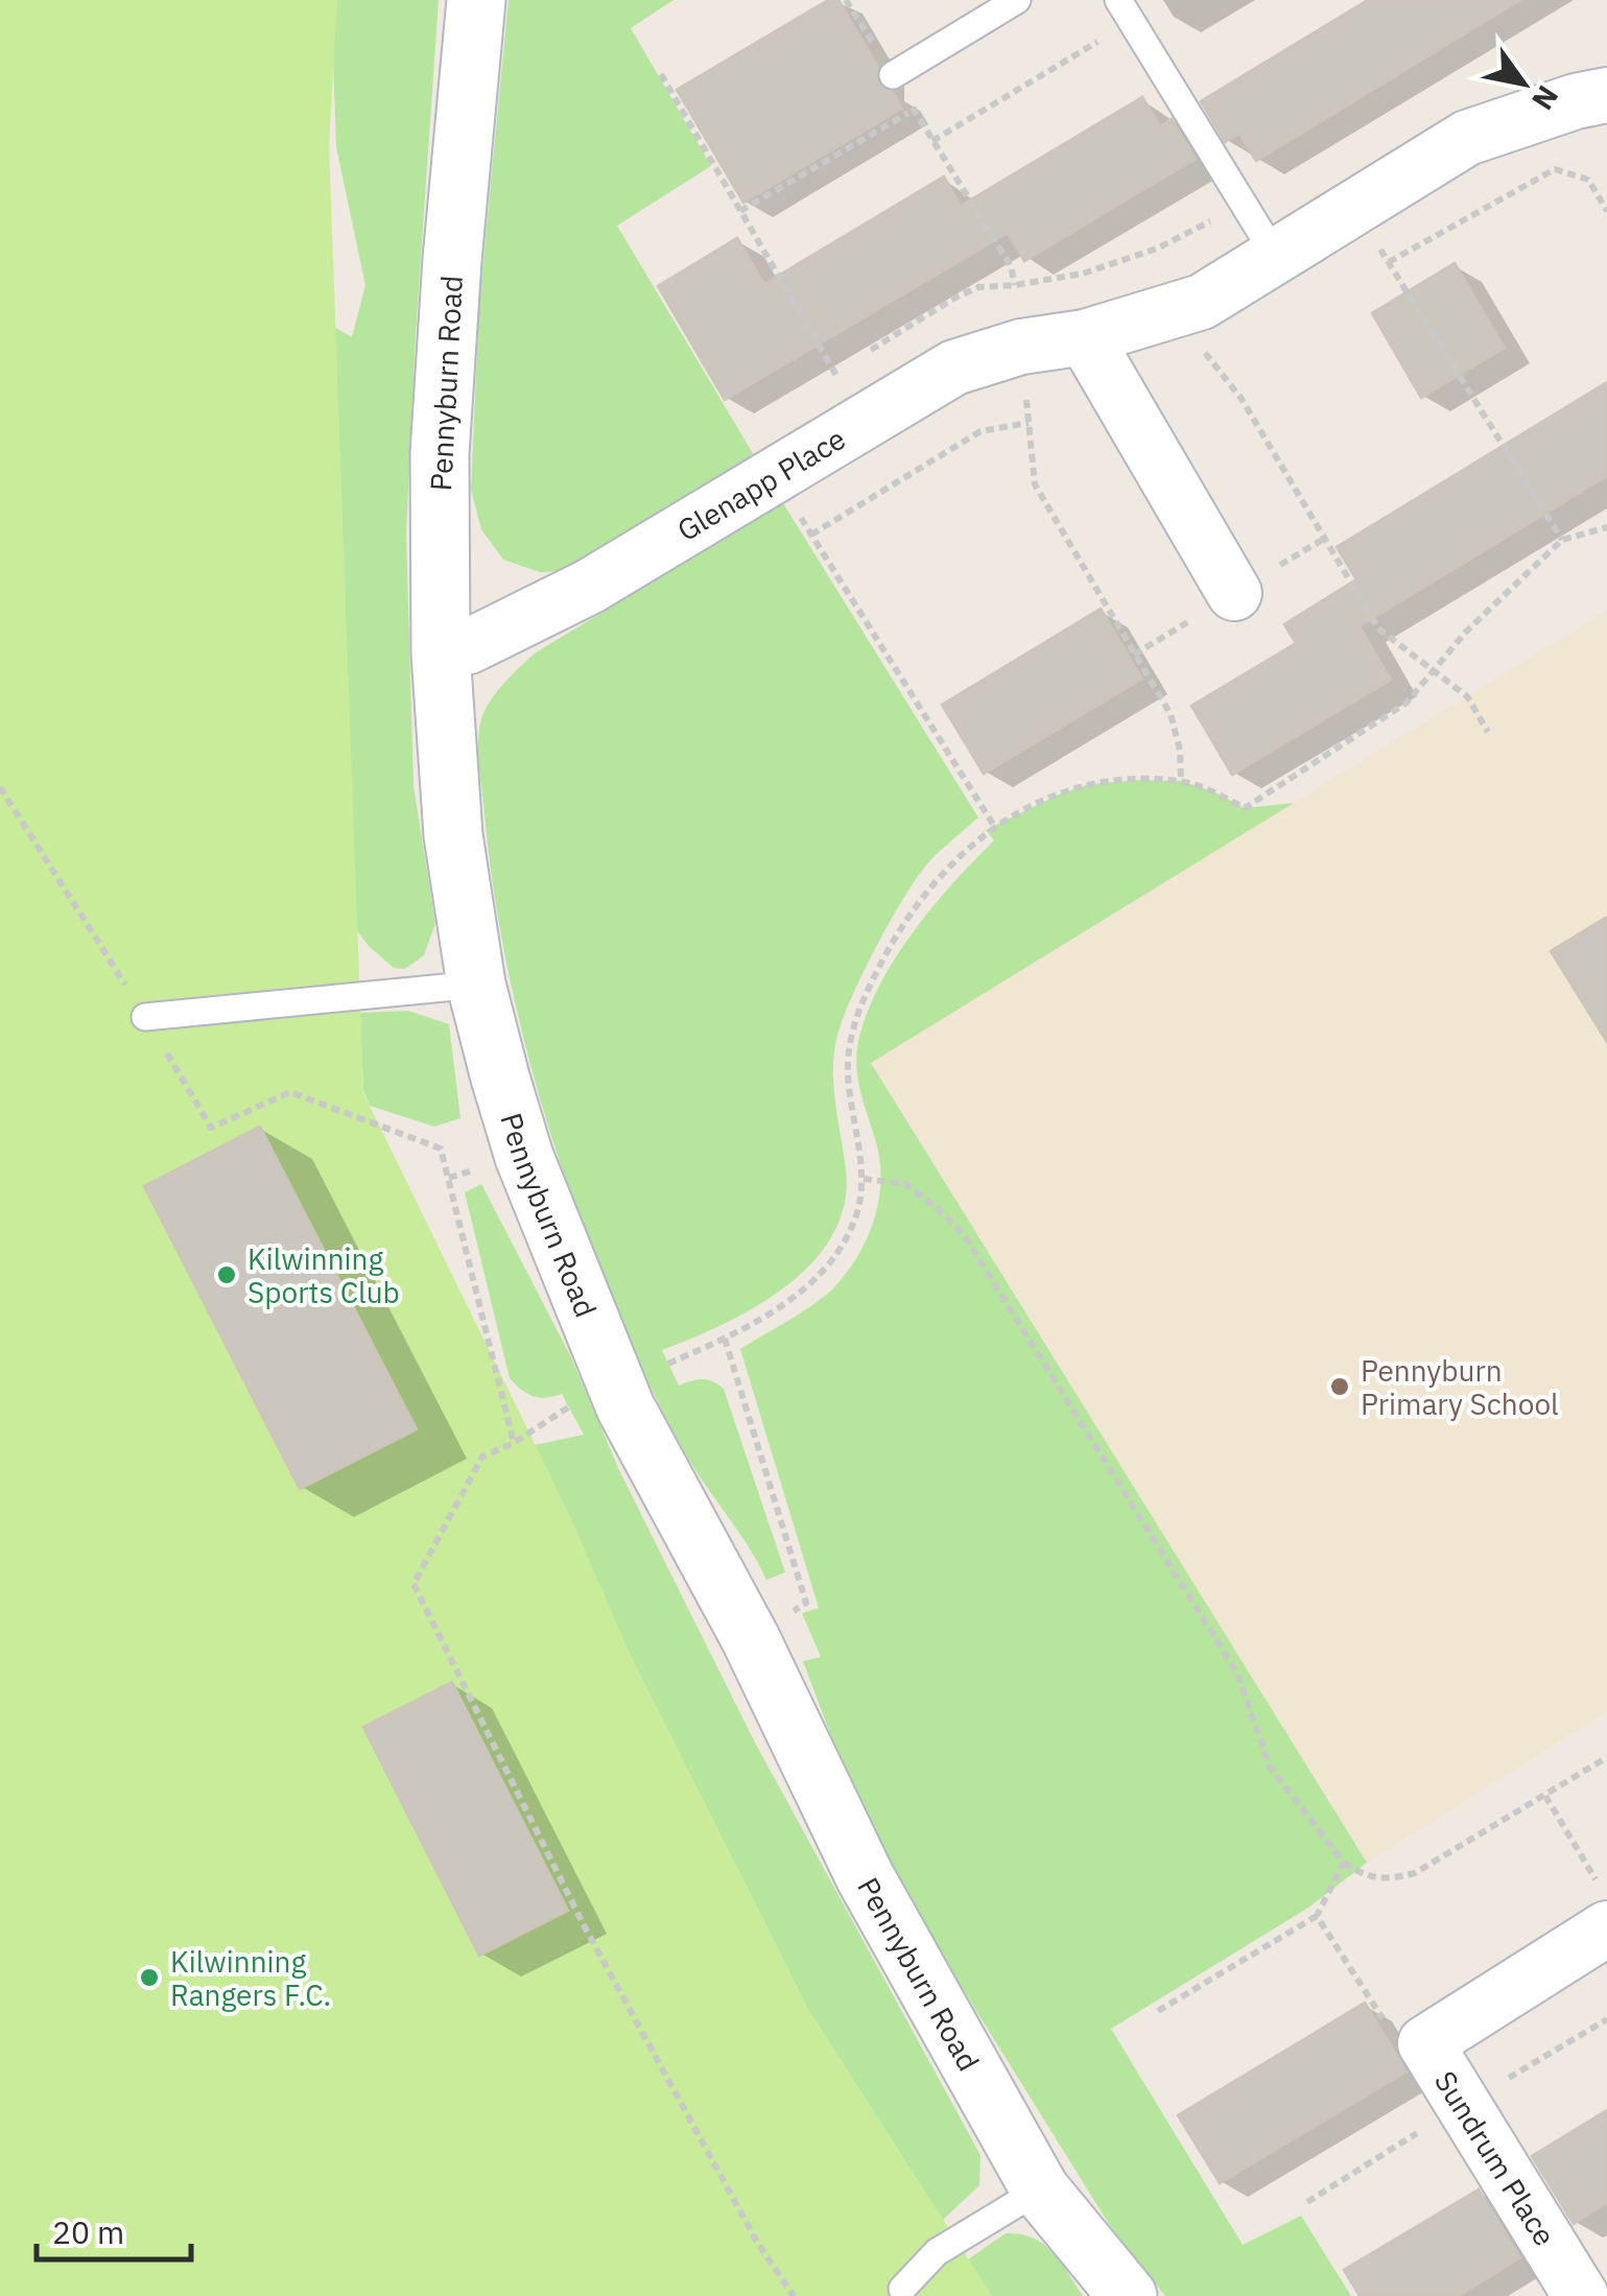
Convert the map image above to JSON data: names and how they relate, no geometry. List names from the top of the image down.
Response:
{
  "streets": {
    "street": ["Pennyburn Road", "Glenapp Place", "Sundrum Place"]
  },
  "crossings": [
    ["Pennyburn Road", "Glenapp Place"]
  ],
  "places": ["Kilwinning Sports Club", "Pennyburn Primary School", "Kilwinning Rangers F.C."],
  "scale_bar": "20 m",
  "north": "bottom right"
}
